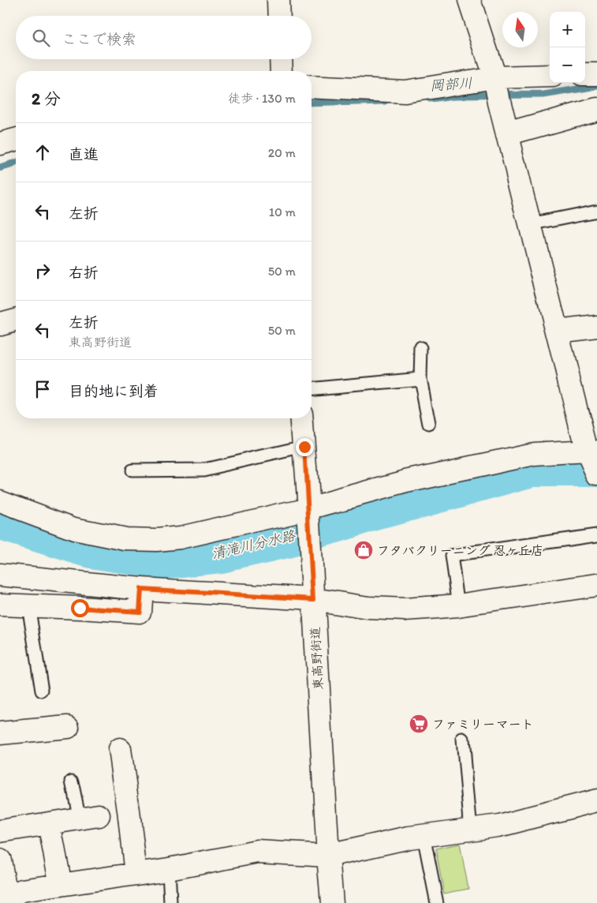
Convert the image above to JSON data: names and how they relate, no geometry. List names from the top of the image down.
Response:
{
  "streets": {
    "street": ["東高野街道"]
  },
  "water": ["岡部川", "清滝川分水路"],
  "places": {
    "shop": ["フタバクリーニング 忍ヶ丘店"],
    "supermarket": ["ファミリーマート"]
  },
  "north": "top",
  "page": {
    "map_buttons": ["+", "−"],
    "search": "ここで検索",
    "heading": ["2 分", "徒歩 · 130 m"],
    "list": [
      ["直進", "20 m"],
      ["左折", "10 m"],
      ["右折", "50 m"],
      ["左折", "東高野街道", "50 m"],
      "目的地に到着"
    ]
  }
}
